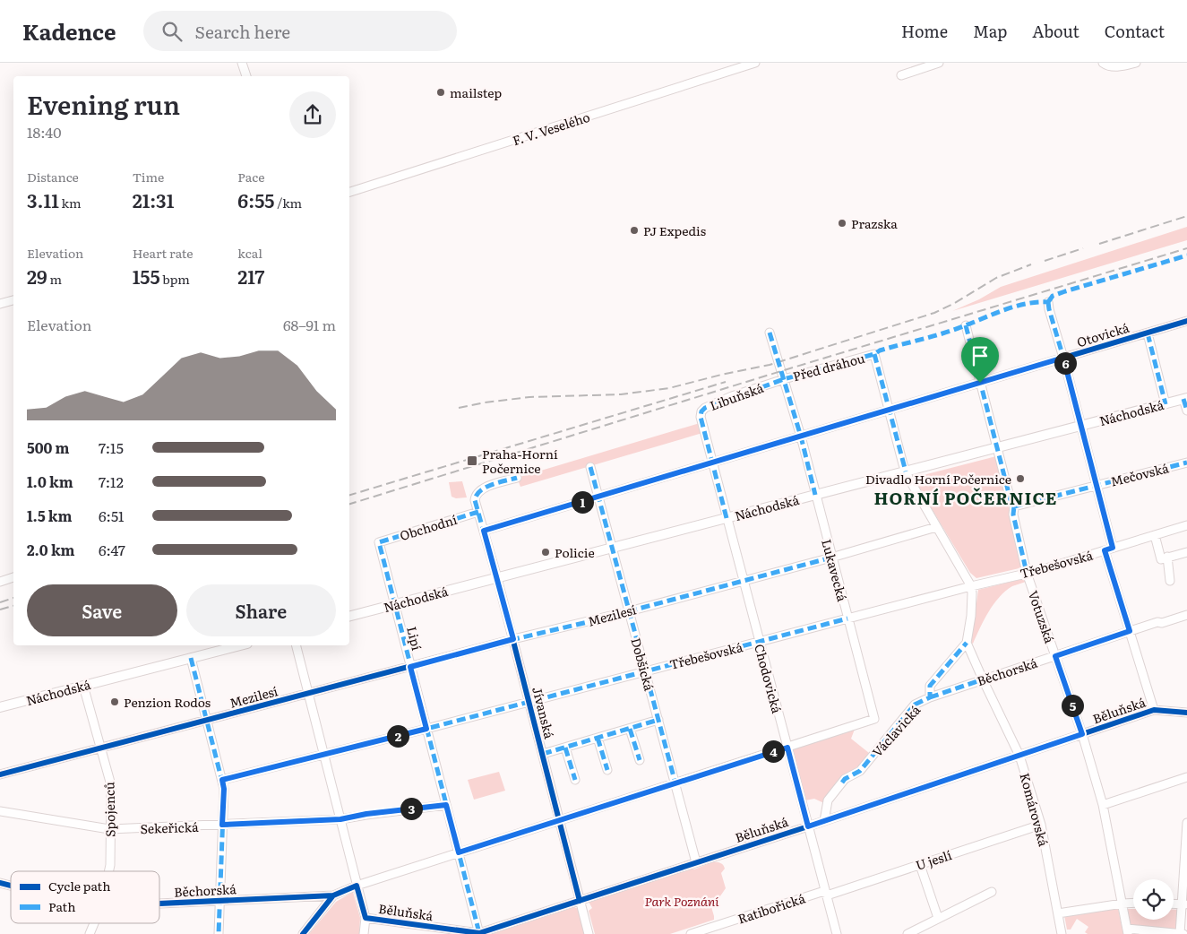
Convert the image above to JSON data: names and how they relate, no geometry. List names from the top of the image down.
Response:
{
  "streets": {
    "main road": ["Náchodská"],
    "street": [
      "F. V. Veselého",
      "Otovická",
      "Před dráhou",
      "Libuňská",
      "Mečovská",
      "Obchodní",
      "Třebešovská",
      "Lukavecká",
      "Mezilesí",
      "Votuzská",
      "Lipí",
      "Dobšická",
      "Běchorská",
      "Chodovická",
      "Běluňská",
      "Jívanská",
      "Václavická",
      "Spojenců",
      "Komárovská",
      "Sekeřická",
      "U jeslí",
      "Ratibořická"
    ]
  },
  "crossings": [
    ["Otovická", "Před dráhou"],
    ["Otovická", "Lukavecká"],
    ["Otovická", "Votuzská"],
    ["Otovická", "Dobšická"],
    ["Otovická", "Chodovická"],
    ["Otovická", "Jívanská"],
    ["Před dráhou", "Libuňská"],
    ["Před dráhou", "Lukavecká"],
    ["Libuňská", "Lukavecká"],
    ["Libuňská", "Chodovická"],
    ["Náchodská", "Lukavecká"],
    ["Náchodská", "Votuzská"],
    ["Náchodská", "Lipí"],
    ["Náchodská", "Dobšická"],
    ["Náchodská", "Chodovická"],
    ["Náchodská", "Jívanská"],
    ["Náchodská", "Spojenců"],
    ["Mečovská", "Votuzská"],
    ["Obchodní", "Lipí"],
    ["Obchodní", "Jívanská"],
    ["Třebešovská", "Lukavecká"],
    ["Třebešovská", "Votuzská"],
    ["Třebešovská", "Lipí"],
    ["Třebešovská", "Dobšická"],
    ["Třebešovská", "Chodovická"],
    ["Třebešovská", "Jívanská"],
    ["Lukavecká", "Mezilesí"],
    ["Lukavecká", "Chodovická"],
    ["Mezilesí", "Lipí"],
    ["Mezilesí", "Dobšická"],
    ["Mezilesí", "Chodovická"],
    ["Mezilesí", "Jívanská"],
    ["Mezilesí", "Spojenců"],
    ["Votuzská", "Běchorská"],
    ["Votuzská", "Běluňská"],
    ["Lipí", "Běluňská"],
    ["Lipí", "Sekeřická"],
    ["Dobšická", "Běluňská"],
    ["Běchorská", "Václavická"],
    ["Běchorská", "Komárovská"],
    ["Chodovická", "Běluňská"],
    ["Chodovická", "U jeslí"],
    ["Chodovická", "Ratibořická"],
    ["Běluňská", "Jívanská"],
    ["Běluňská", "Václavická"],
    ["Běluňská", "Komárovská"],
    ["Václavická", "Komárovská"],
    ["Spojenců", "Sekeřická"],
    ["Komárovská", "U jeslí"],
    ["U jeslí", "Ratibořická"]
  ],
  "districts": ["HORNÍ POČERNICE"],
  "parks": ["Park Poznání"],
  "places": {
    "other": [
      "mailstep",
      "Prazska",
      "PJ Expedis",
      "Divadlo Horní Počernice",
      "Policie",
      "Penzion Rodos"
    ],
    "transit": ["Praha-Horní Počernice"]
  },
  "legend": ["Cycle path", "Path"],
  "page": {
    "header": "Kadence",
    "search": "Search here",
    "nav": [
      "Home",
      "Map",
      "About",
      "Contact"
    ],
    "heading": ["Evening run", "18:40"],
    "stats": [
      ["Distance", "3.11 km"],
      ["Time", "21:31"],
      ["Pace", "6:55 /km"],
      ["Elevation", "29 m"],
      ["Heart rate", "155 bpm"],
      ["kcal", "217"]
    ],
    "chart": ["Elevation", "68–91 m"],
    "pins": [
      "6",
      "1",
      "5",
      "2",
      "4",
      "3"
    ],
    "list": [
      {
        "name": "500 m",
        "note": "7:15"
      },
      {
        "name": "1.0 km",
        "note": "7:12"
      },
      {
        "name": "1.5 km",
        "note": "6:51"
      },
      {
        "name": "2.0 km",
        "note": "6:47"
      }
    ],
    "buttons": ["Save", "Share"]
  }
}
